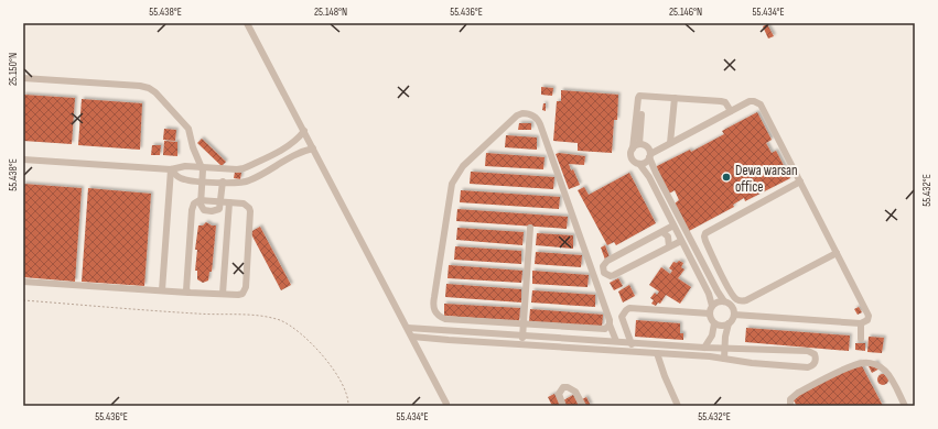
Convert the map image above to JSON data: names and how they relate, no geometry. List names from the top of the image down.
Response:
{
  "places": ["Dewa warsan office"],
  "coordinates": [
    "55.438°E",
    "25.148°N",
    "55.436°E",
    "25.146°N",
    "55.434°E",
    "25.150°N",
    "55.432°E"
  ]
}
